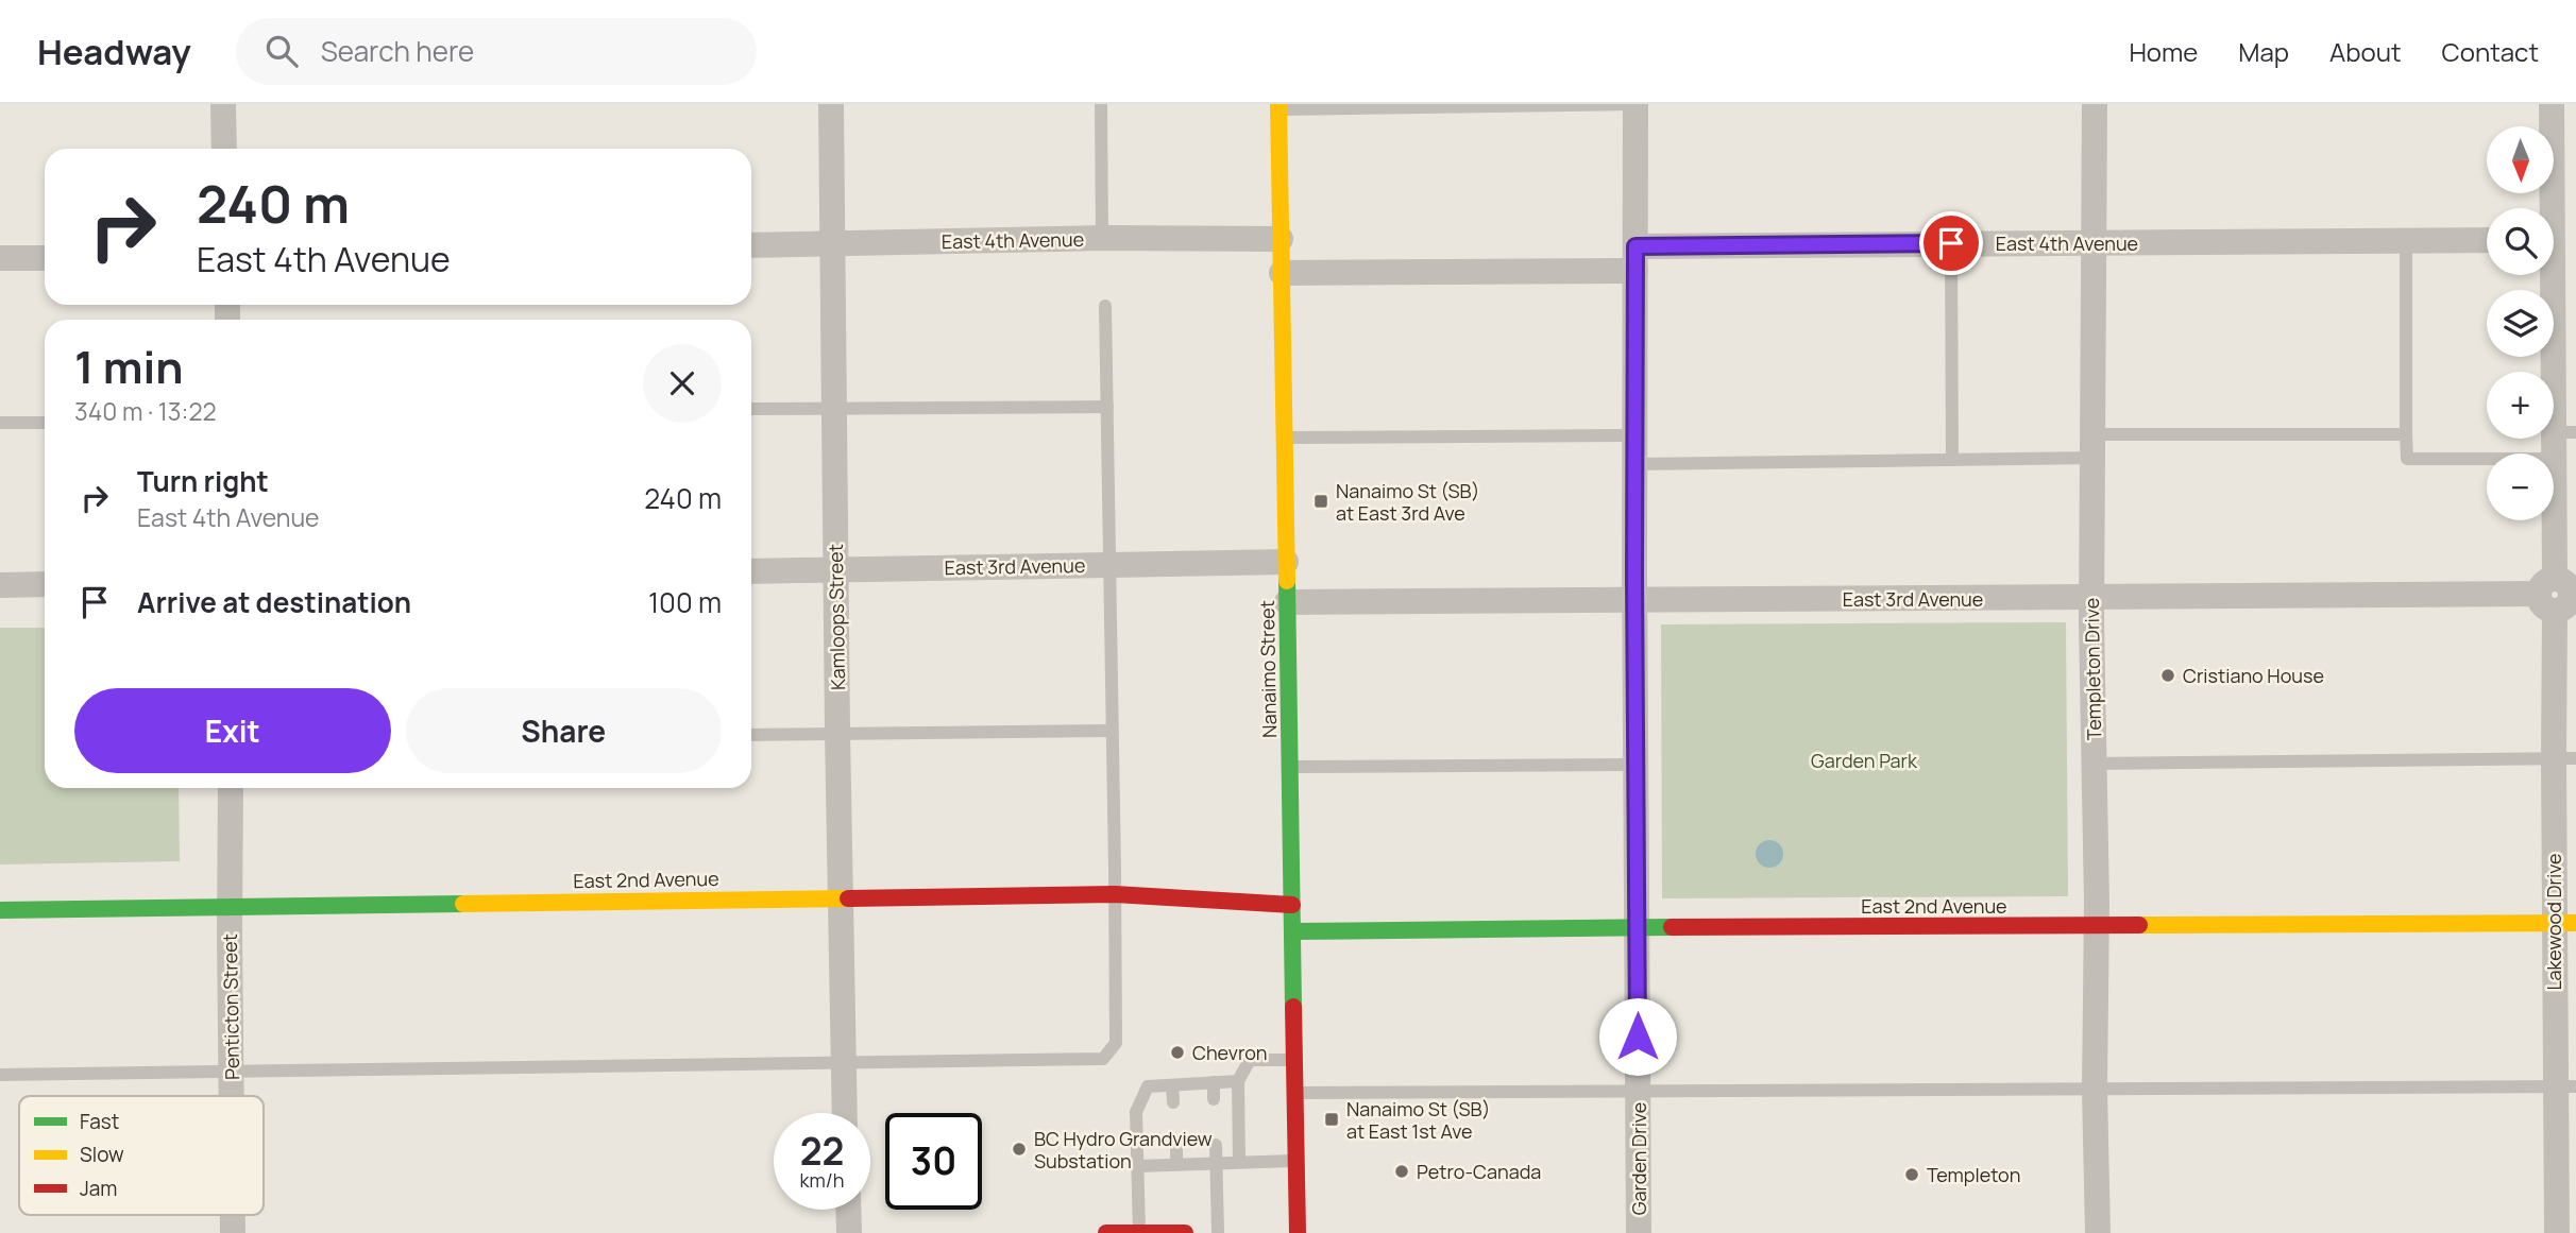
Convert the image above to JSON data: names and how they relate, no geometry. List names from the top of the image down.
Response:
{
  "streets": {
    "street": [
      "East 4th Avenue",
      "East 3rd Avenue",
      "Kamloops Street",
      "Nanaimo Street",
      "Templeton Drive",
      "East 2nd Avenue",
      "Lakewood Drive",
      "Penticton Street",
      "Garden Drive"
    ]
  },
  "crossings": [
    ["East 4th Avenue", "Kamloops Street"],
    ["East 4th Avenue", "Nanaimo Street"],
    ["East 4th Avenue", "Templeton Drive"],
    ["East 4th Avenue", "Garden Drive"],
    ["East 3rd Avenue", "Kamloops Street"],
    ["East 3rd Avenue", "Nanaimo Street"],
    ["East 3rd Avenue", "Templeton Drive"],
    ["East 3rd Avenue", "Lakewood Drive"],
    ["East 3rd Avenue", "Garden Drive"],
    ["Kamloops Street", "East 2nd Avenue"],
    ["Nanaimo Street", "East 2nd Avenue"],
    ["Templeton Drive", "East 2nd Avenue"],
    ["East 2nd Avenue", "Lakewood Drive"],
    ["East 2nd Avenue", "Penticton Street"],
    ["East 2nd Avenue", "Garden Drive"]
  ],
  "parks": ["Garden Park"],
  "places": {
    "transit": ["Nanaimo St (SB) at East 3rd Ave", "Nanaimo St (SB) at East 1st Ave"],
    "other": [
      "Cristiano House",
      "Chevron",
      "BC Hydro Grandview Substation",
      "Petro-Canada",
      "Templeton"
    ]
  },
  "legend": ["Fast", "Slow", "Jam"],
  "north": "bottom",
  "page": {
    "header": "Headway",
    "search": "Search here",
    "nav": [
      "Home",
      "Map",
      "About",
      "Contact"
    ],
    "map_buttons": ["+", "−"],
    "turn": ["240 m", "East 4th Avenue"],
    "heading": ["1 min", "340 m · 13:22"],
    "list": [
      {
        "name": "Turn right",
        "note": "East 4th Avenue",
        "value": "240 m"
      },
      {
        "name": "Arrive at destination",
        "value": "100 m"
      }
    ],
    "buttons": ["Exit", "Share"],
    "speed": "22 km/h",
    "limit": "30"
  }
}
